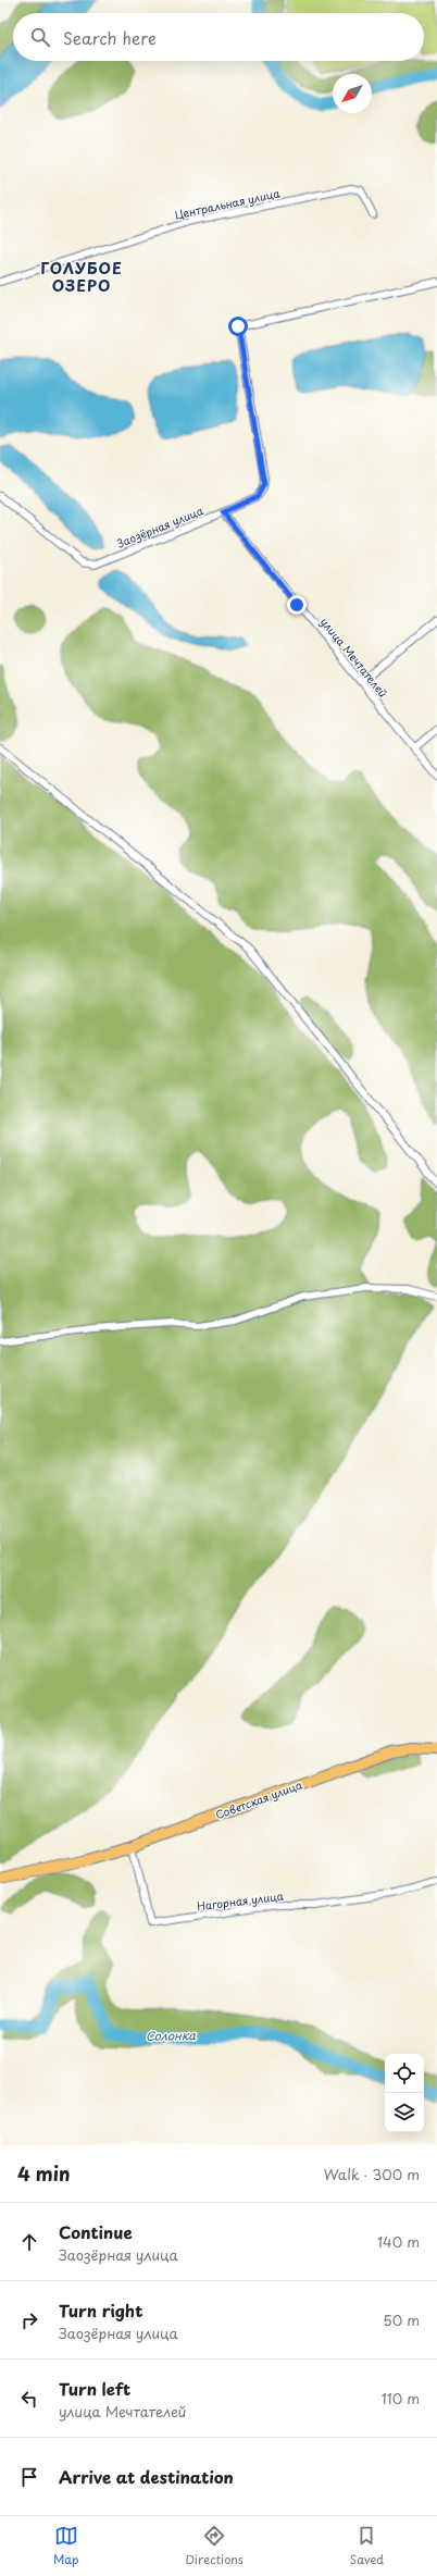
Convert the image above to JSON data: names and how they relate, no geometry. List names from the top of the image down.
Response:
{
  "streets": {
    "main road": ["Советская улица"],
    "street": [
      "Центральная улица",
      "Заозёрная улица",
      "улица Мечтателей",
      "Нагорная улица"
    ]
  },
  "crossings": [
    ["Заозёрная улица", "улица Мечтателей"],
    ["Советская улица", "Нагорная улица"]
  ],
  "districts": ["ГОЛУБОЕ ОЗЕРО"],
  "water": ["Солонка"],
  "north": "bottom left",
  "page": {
    "search": "Search here",
    "heading": ["4 min", "Walk · 300 m"],
    "list": [
      ["Continue", "Заозёрная улица", "140 m"],
      ["Turn right", "Заозёрная улица", "50 m"],
      ["Turn left", "улица Мечтателей", "110 m"],
      "Arrive at destination"
    ],
    "nav": ["Map", "Directions", "Saved"]
  }
}
